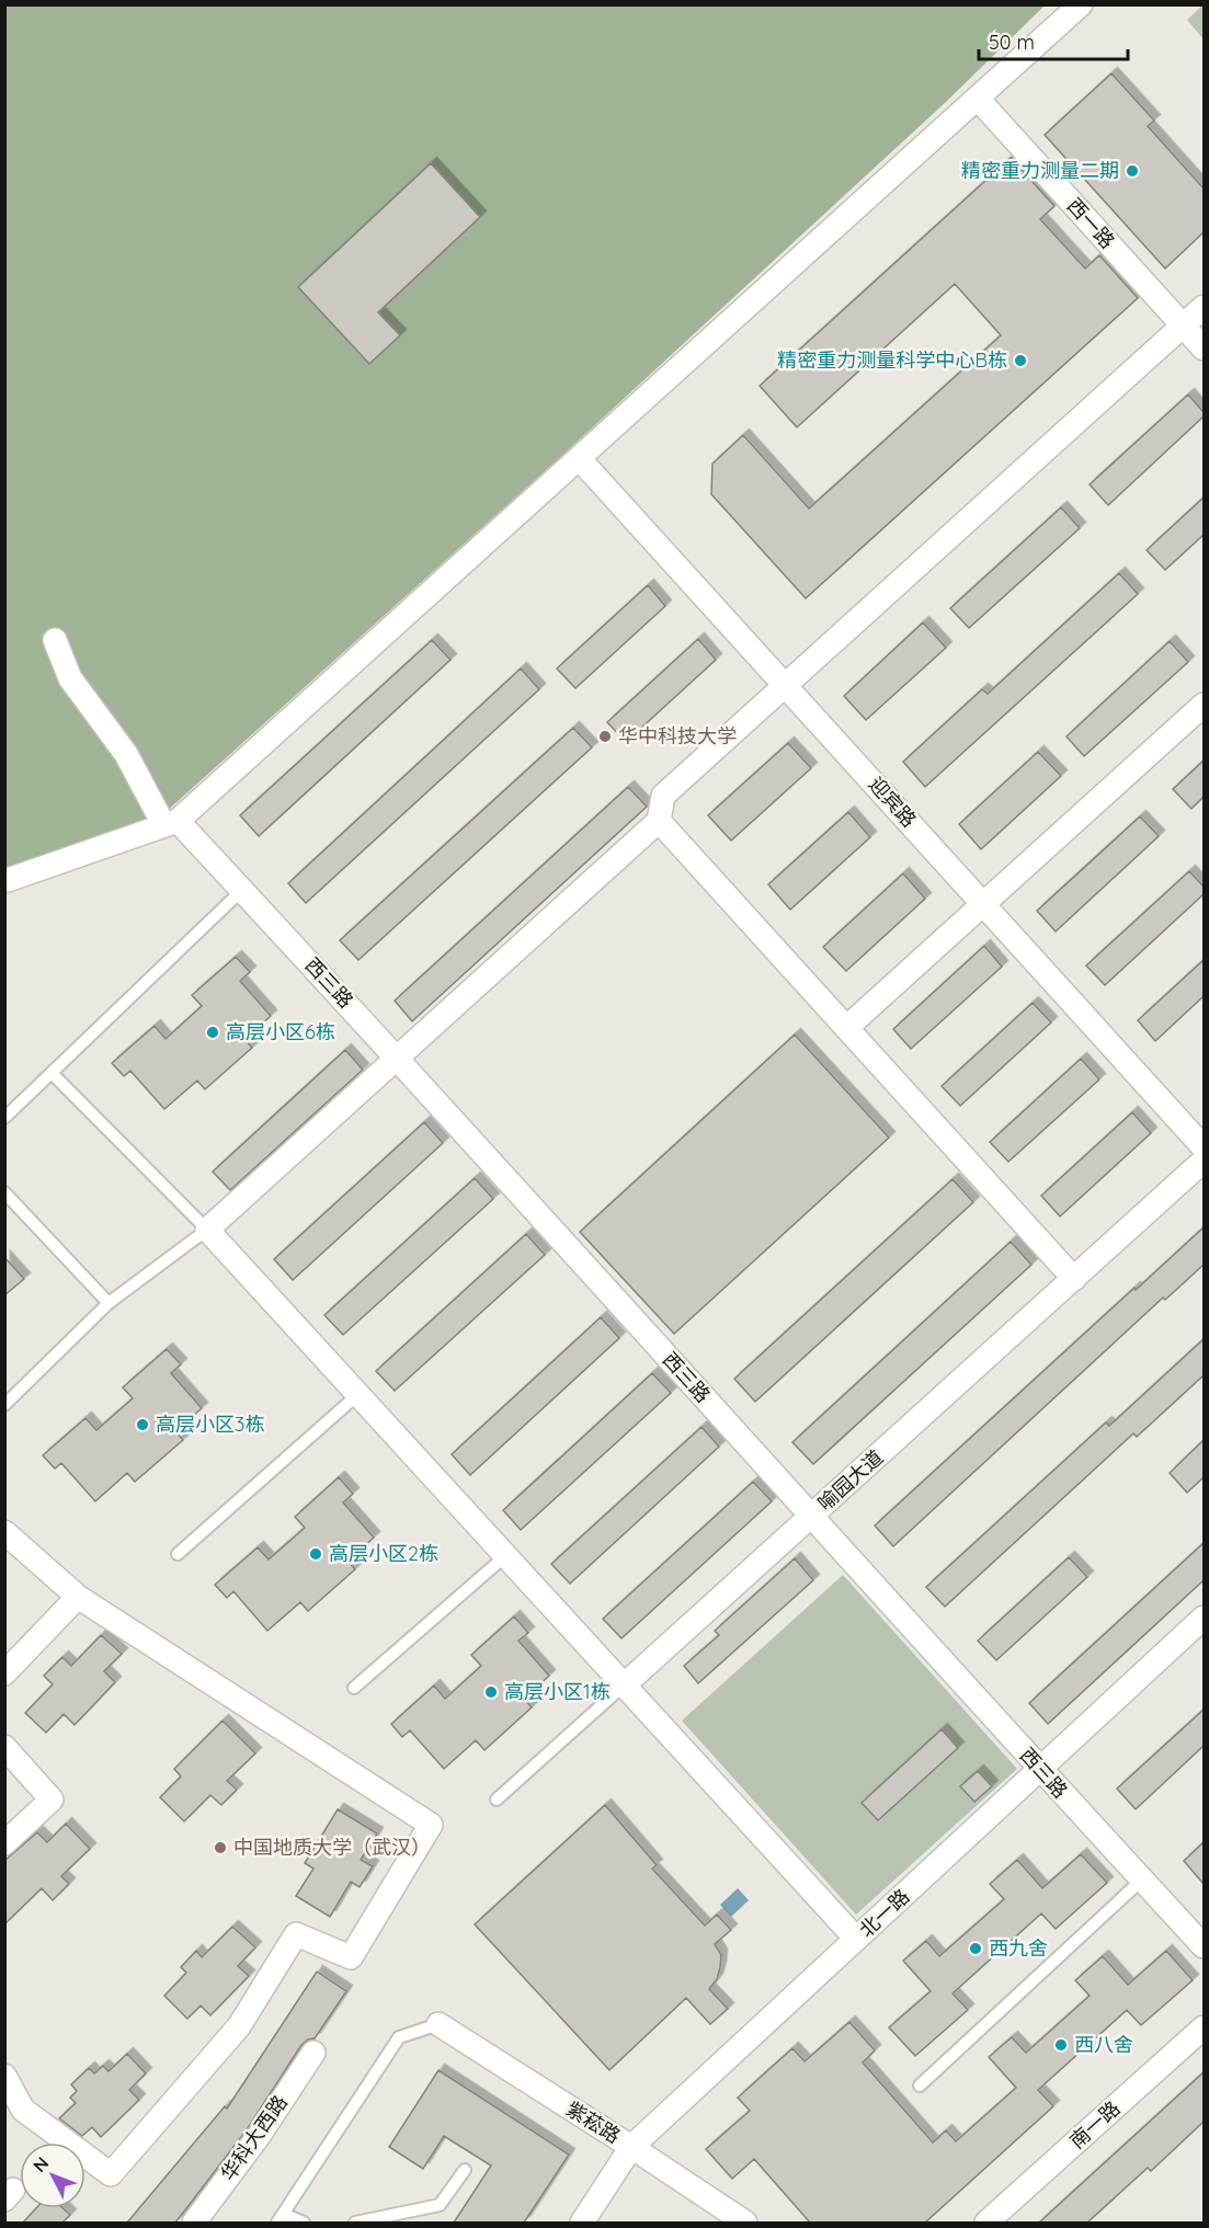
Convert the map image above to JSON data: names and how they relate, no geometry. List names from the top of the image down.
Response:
{
  "streets": {
    "street": [
      "西一路",
      "迎宾路",
      "西三路",
      "喻园大道",
      "北一路",
      "紫菘路",
      "南一路",
      "华科大西路"
    ]
  },
  "crossings": [
    ["西三路", "喻园大道"],
    ["西三路", "北一路"],
    ["北一路", "紫菘路"]
  ],
  "places": [
    "精密重力测量二期",
    "精密重力测量科学中心B栋",
    "华中科技大学",
    "高层小区6栋",
    "高层小区3栋",
    "高层小区2栋",
    "高层小区1栋",
    "中国地质大学（武汉）",
    "西九舍",
    "西八舍"
  ],
  "scale_bar": "50 m",
  "north": "top left"
}
